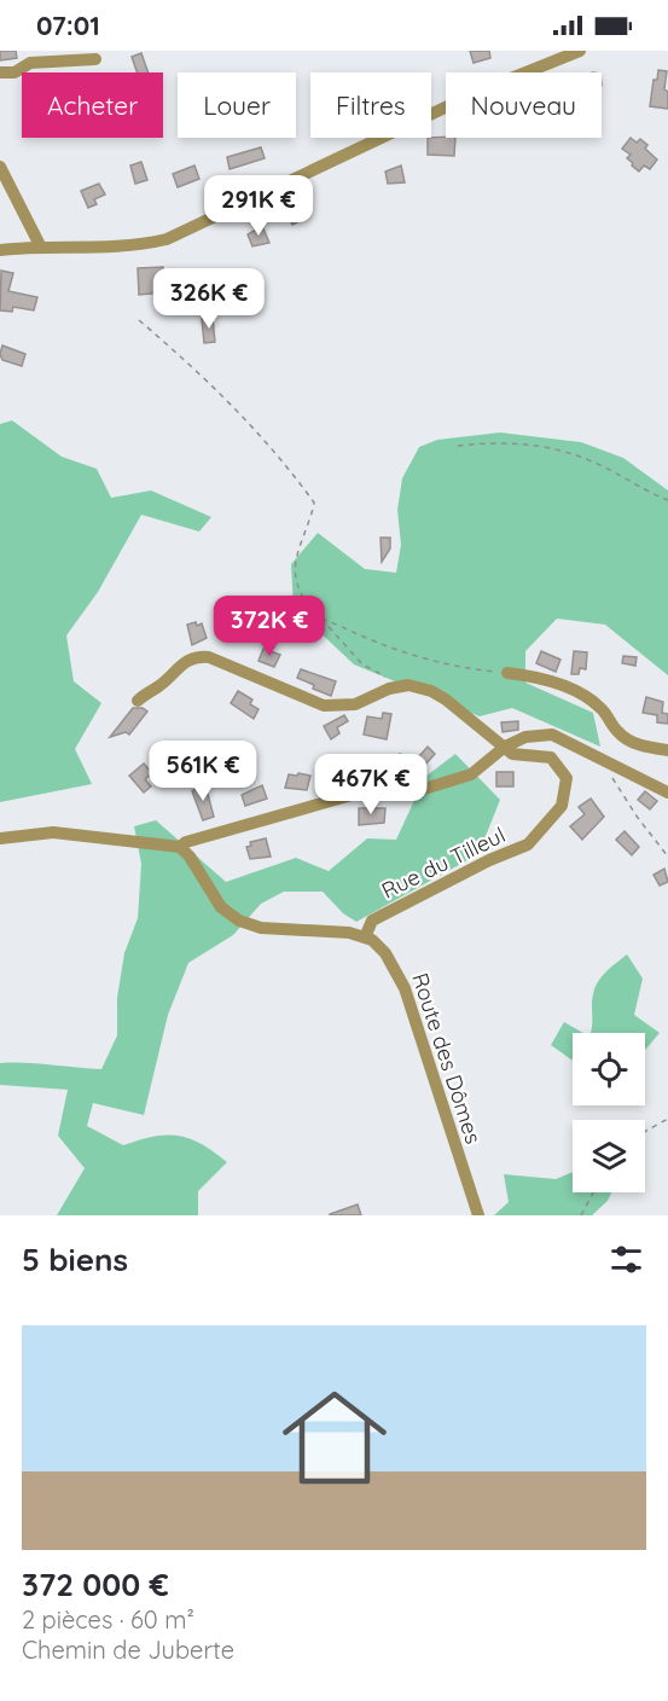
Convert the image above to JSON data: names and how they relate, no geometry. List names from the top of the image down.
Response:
{
  "streets": {
    "street": ["Rue du Tilleul", "Route des Dômes"]
  },
  "crossings": [
    ["Rue du Tilleul", "Route des Dômes"]
  ],
  "page": {
    "status": "07:01",
    "chip": [
      "Acheter",
      "Louer",
      "Filtres",
      "Nouveau"
    ],
    "price": [
      "291K €",
      "326K €",
      "372K €",
      "561K €",
      "467K €"
    ],
    "heading": "5 biens",
    "list": [
      {
        "name": "372 000 €",
        "note": "2 pièces · 60 m² · Chemin de Juberte"
      }
    ]
  }
}
